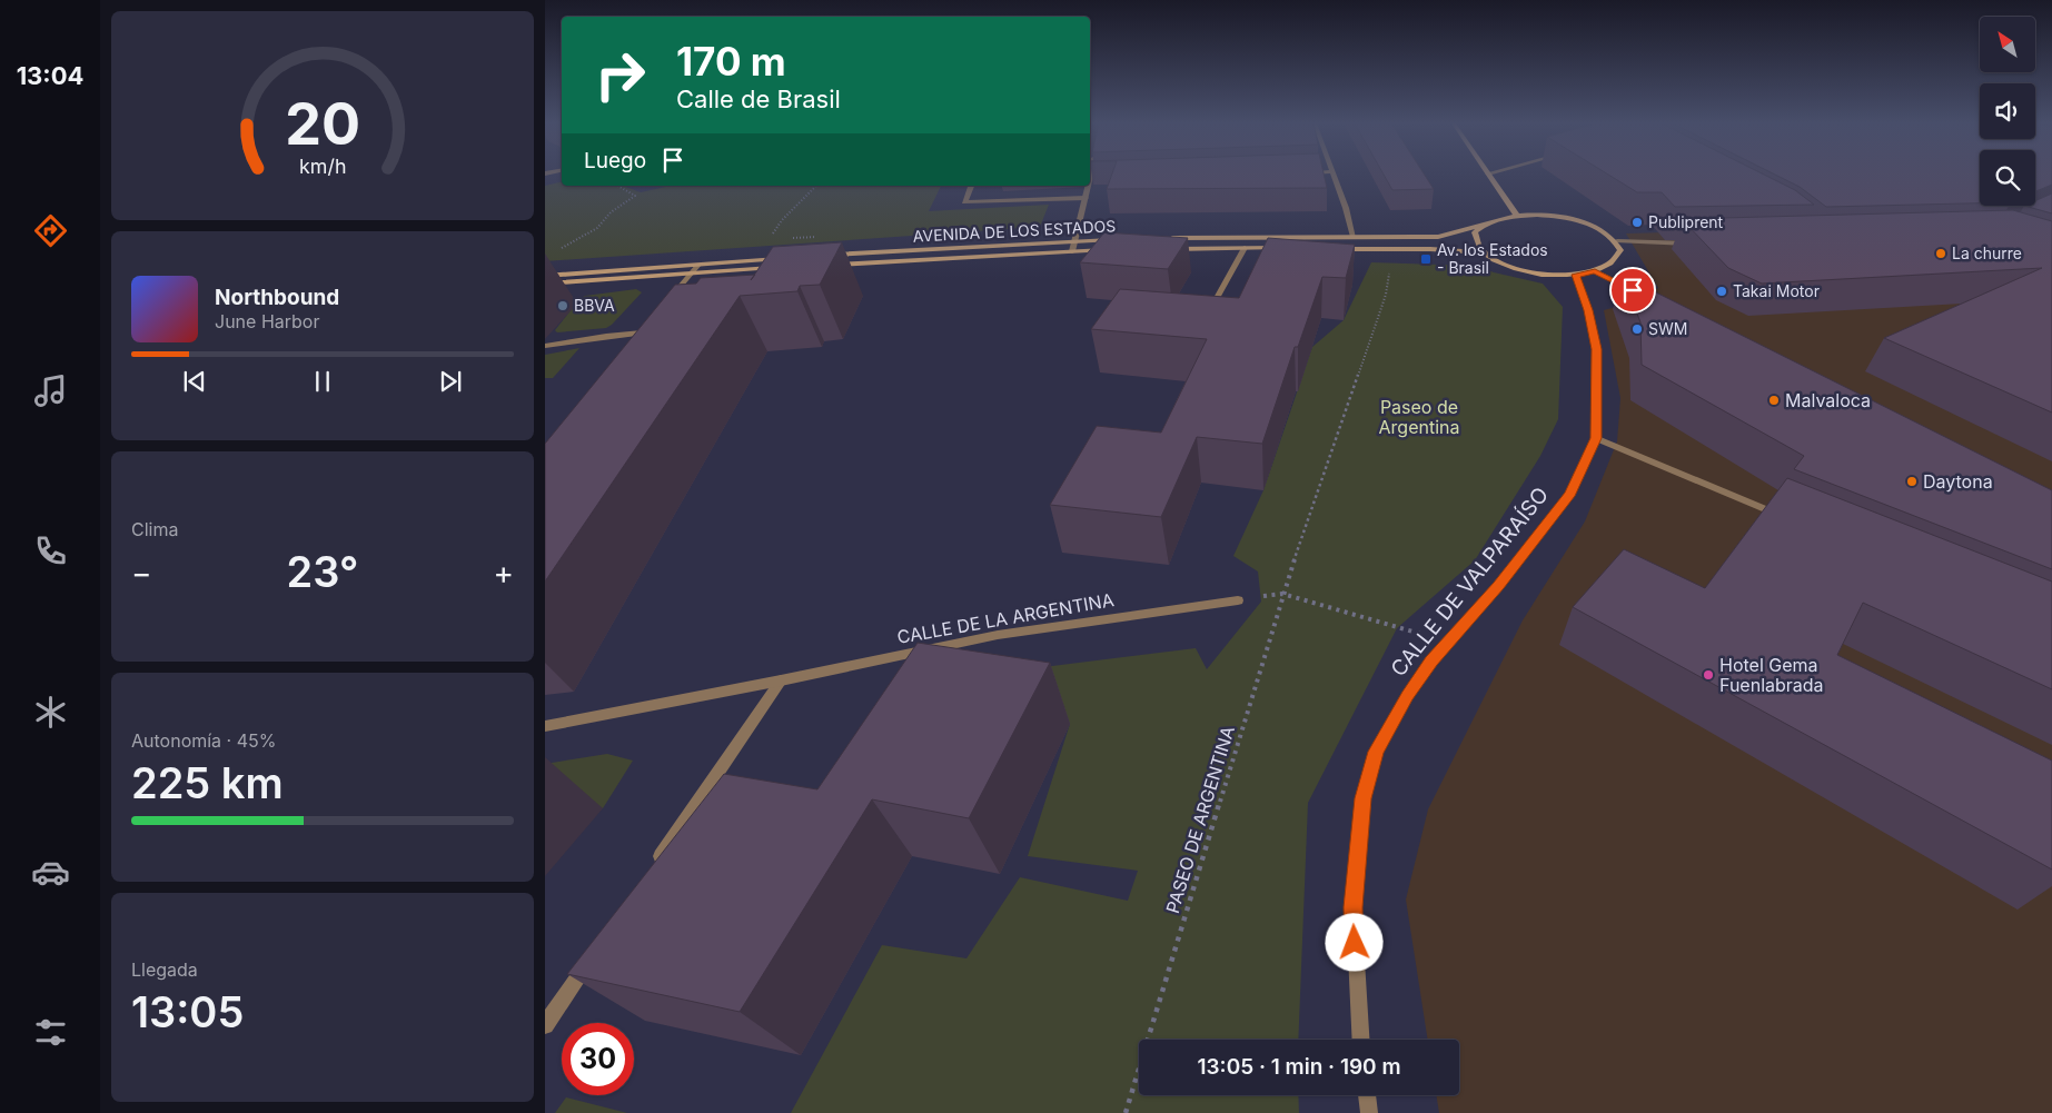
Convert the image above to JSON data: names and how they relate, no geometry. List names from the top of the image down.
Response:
{
  "streets": {
    "street": ["AVENIDA DE LOS ESTADOS", "CALLE DE VALPARAÍSO", "CALLE DE LA ARGENTINA"],
    "path": ["PASEO DE ARGENTINA"]
  },
  "parks": ["Paseo de Argentina"],
  "places": {
    "other": [
      "Publiprent",
      "La churre",
      "Takai Motor",
      "BBVA",
      "SWM",
      "Malvaloca",
      "Daytona",
      "Hotel Gema Fuenlabrada"
    ],
    "transit": ["Av. los Estados - Brasil"]
  },
  "north": "top left",
  "page": {
    "tabs": "13:04",
    "turn": ["170 m", "Calle de Brasil"],
    "then": "Luego",
    "song": ["Northbound", "June Harbor"],
    "tile": [
      "Clima",
      ["Autonomía · 45%", "225 km"],
      ["Llegada", "13:05"]
    ],
    "heat": ["−", "23°", "+"],
    "limit": "30",
    "trip": "13:05 · 1 min · 190 m",
    "gauge": ["20", "km/h"]
  }
}
